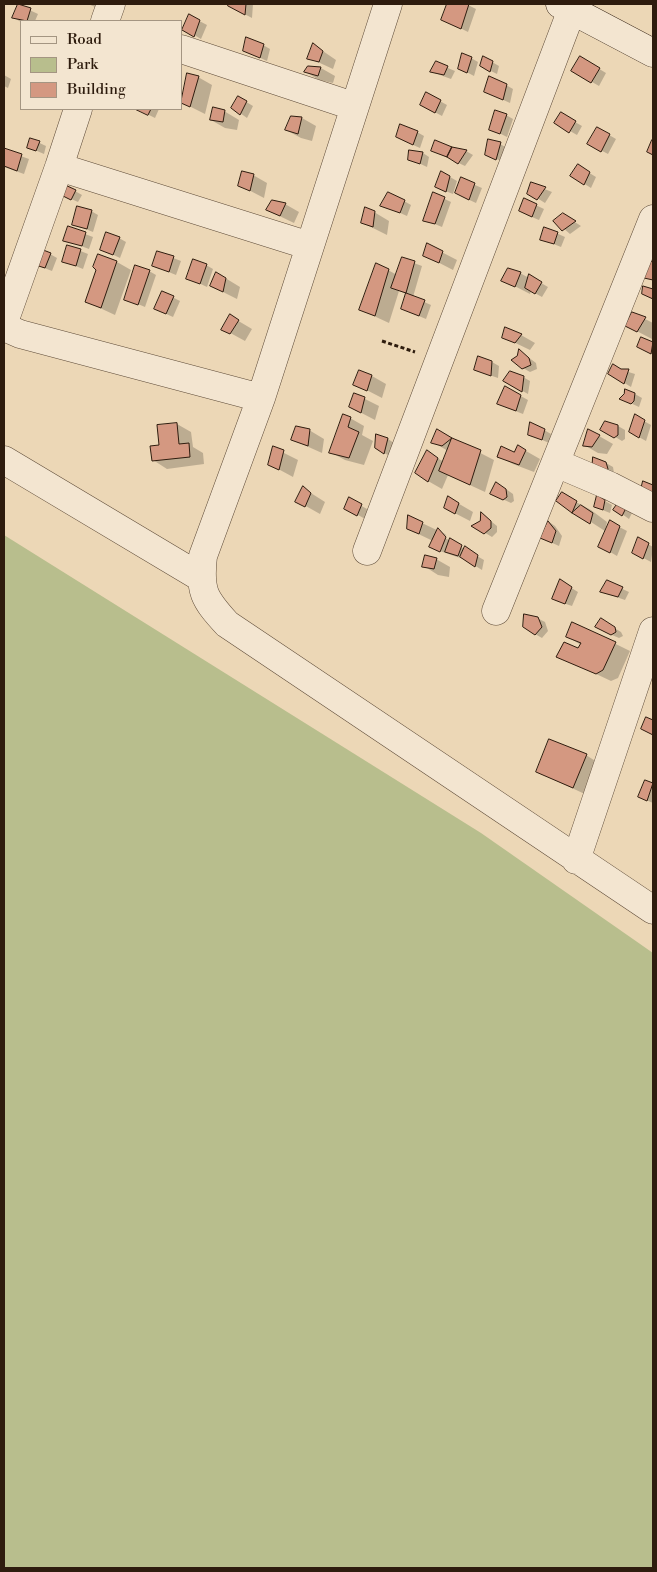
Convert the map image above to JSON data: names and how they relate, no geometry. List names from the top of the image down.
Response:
{
  "legend": ["Road", "Park", "Building"]
}
